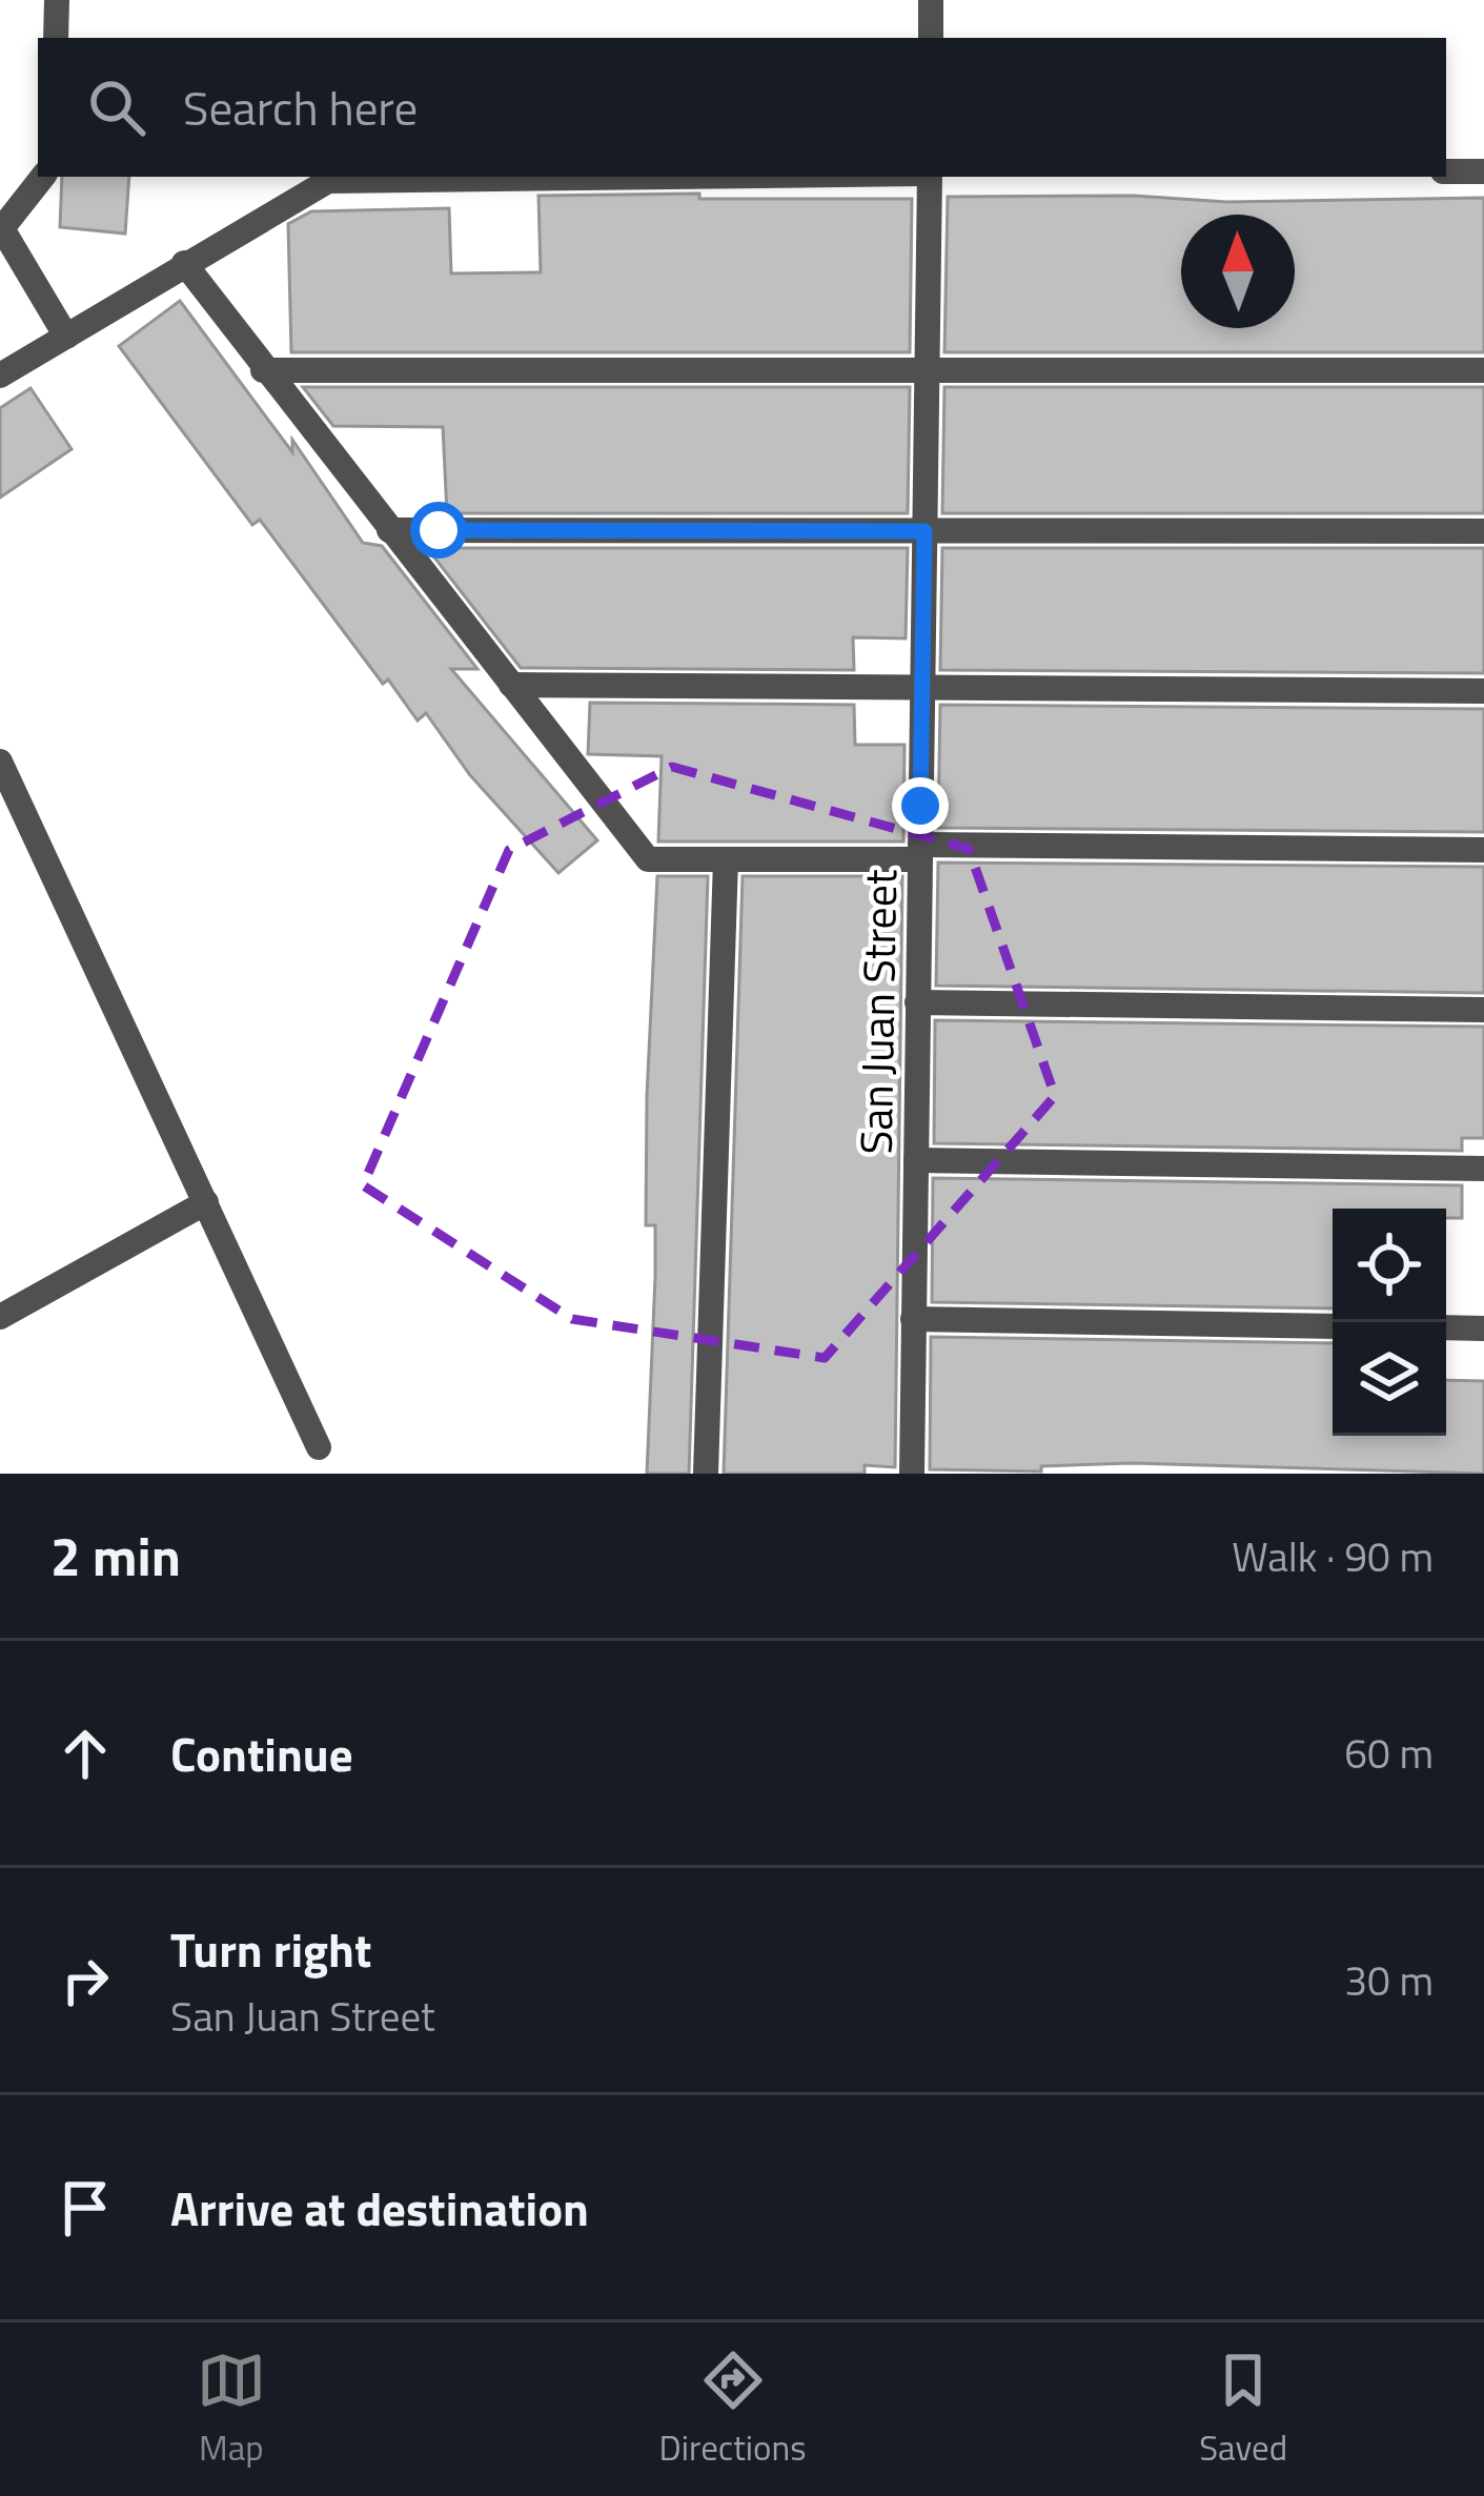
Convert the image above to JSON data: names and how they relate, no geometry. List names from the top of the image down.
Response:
{
  "streets": {
    "street": ["San Juan Street"]
  },
  "north": "top",
  "page": {
    "search": "Search here",
    "heading": ["2 min", "Walk · 90 m"],
    "list": [
      ["Continue", "60 m"],
      ["Turn right", "San Juan Street", "30 m"],
      "Arrive at destination"
    ],
    "nav": ["Map", "Directions", "Saved"]
  }
}
